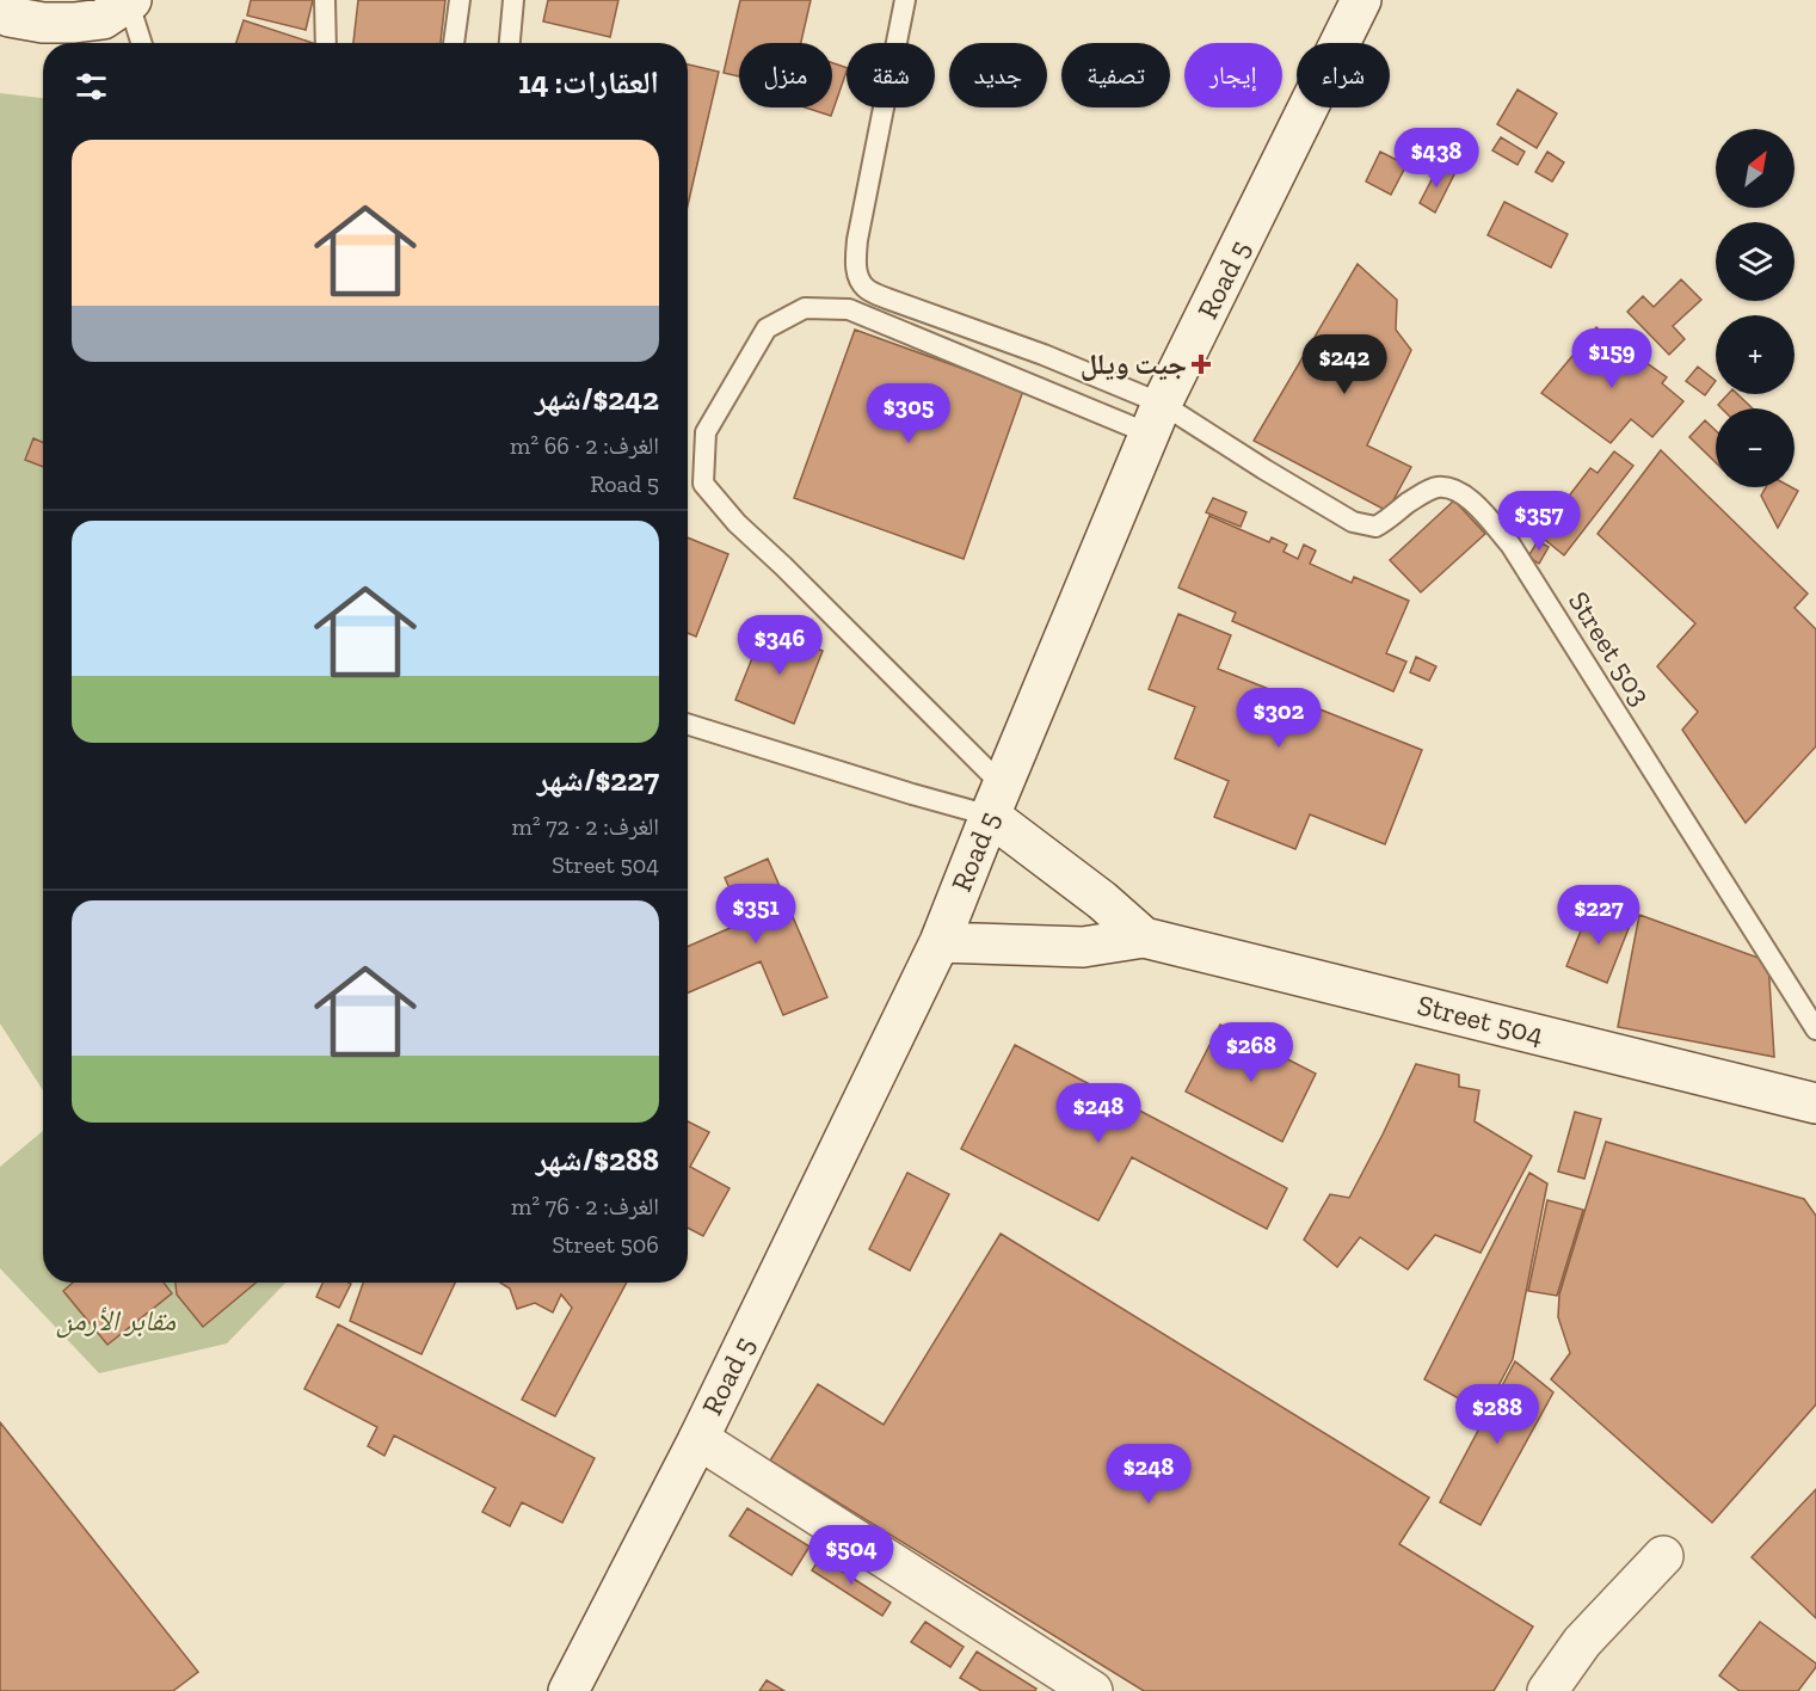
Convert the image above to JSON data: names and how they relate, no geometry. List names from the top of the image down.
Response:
{
  "streets": {
    "street": ["Road 5", "Street 504"],
    "lane": ["Street 503"]
  },
  "crossings": [
    ["Road 5", "Street 503"],
    ["Road 5", "Street 504"]
  ],
  "parks": ["مقابر الأرمن"],
  "places": {
    "health": ["جيت ويلل"]
  },
  "north": "top right",
  "page": {
    "chip": [
      "شراء",
      "إيجار",
      "تصفية",
      "جديد",
      "شقة",
      "منزل"
    ],
    "heading": "العقارات: 14",
    "price": [
      "$438",
      "$159",
      "$242",
      "$305",
      "$357",
      "$346",
      "$302",
      "$351",
      "$227",
      "$268",
      "$248",
      "$288",
      "$248",
      "$504"
    ],
    "map_buttons": ["+", "−"],
    "list": [
      {
        "name": "$242/شهر",
        "note": "الغرف: 2 · 66 m² · Road 5"
      },
      {
        "name": "$227/شهر",
        "note": "الغرف: 2 · 72 m² · Street 504"
      },
      {
        "name": "$288/شهر",
        "note": "الغرف: 2 · 76 m² · Street 506"
      }
    ]
  }
}
